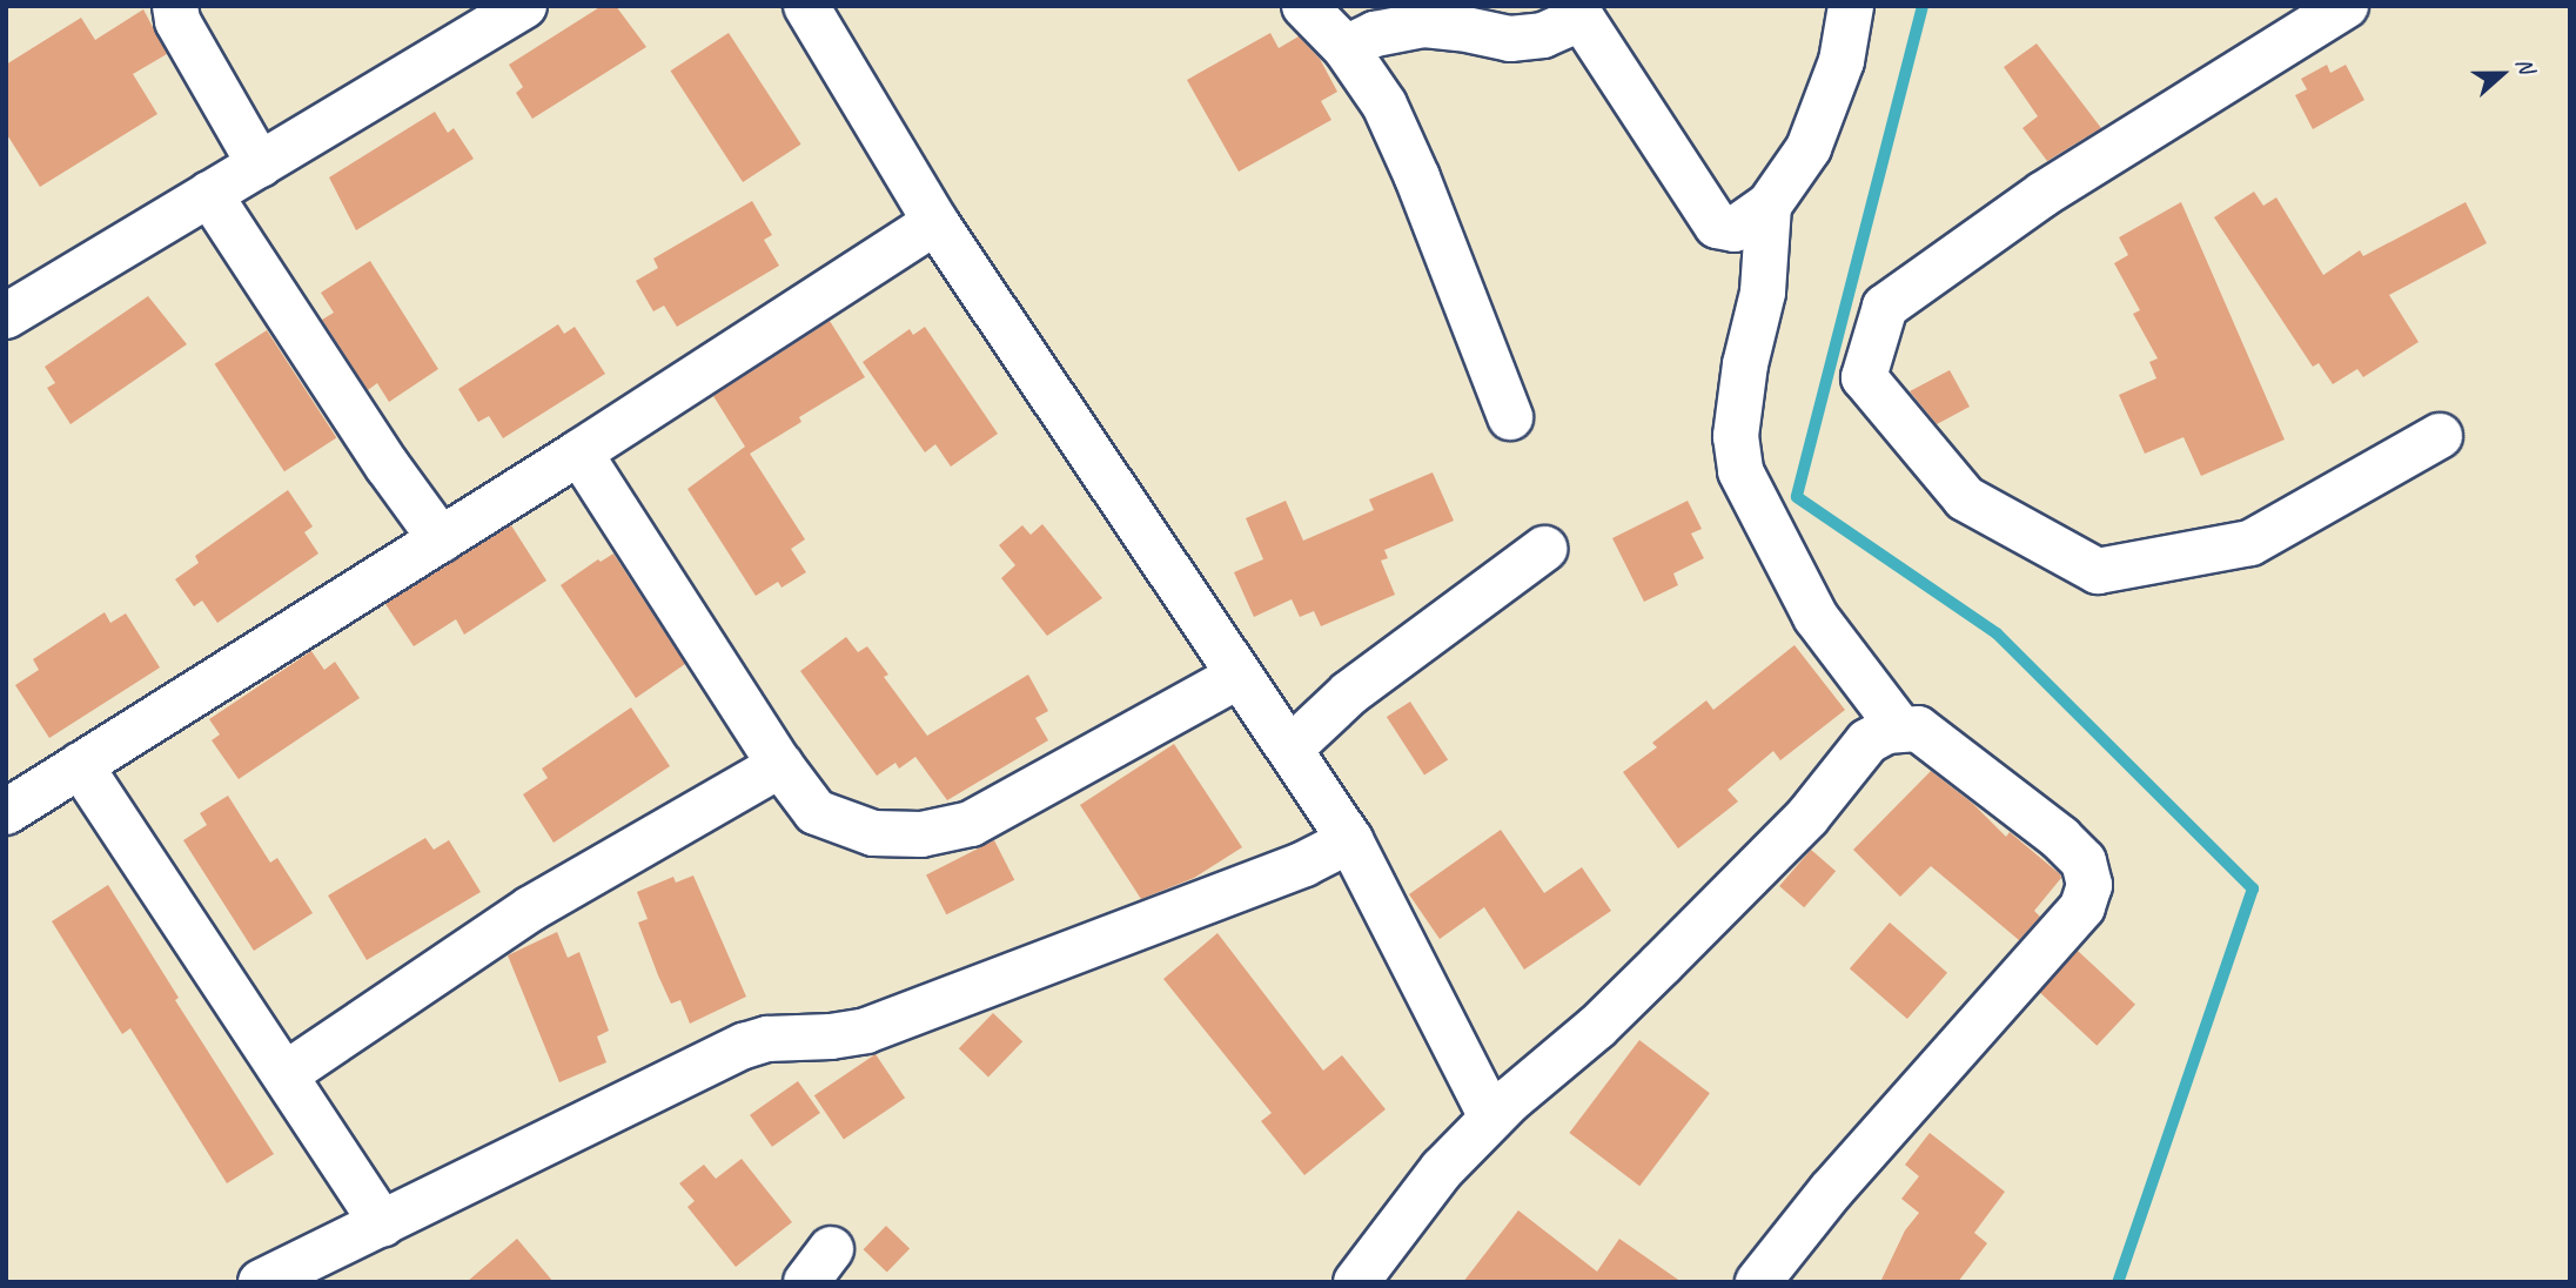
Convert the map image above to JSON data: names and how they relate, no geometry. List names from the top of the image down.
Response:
{
  "north": "right"
}
